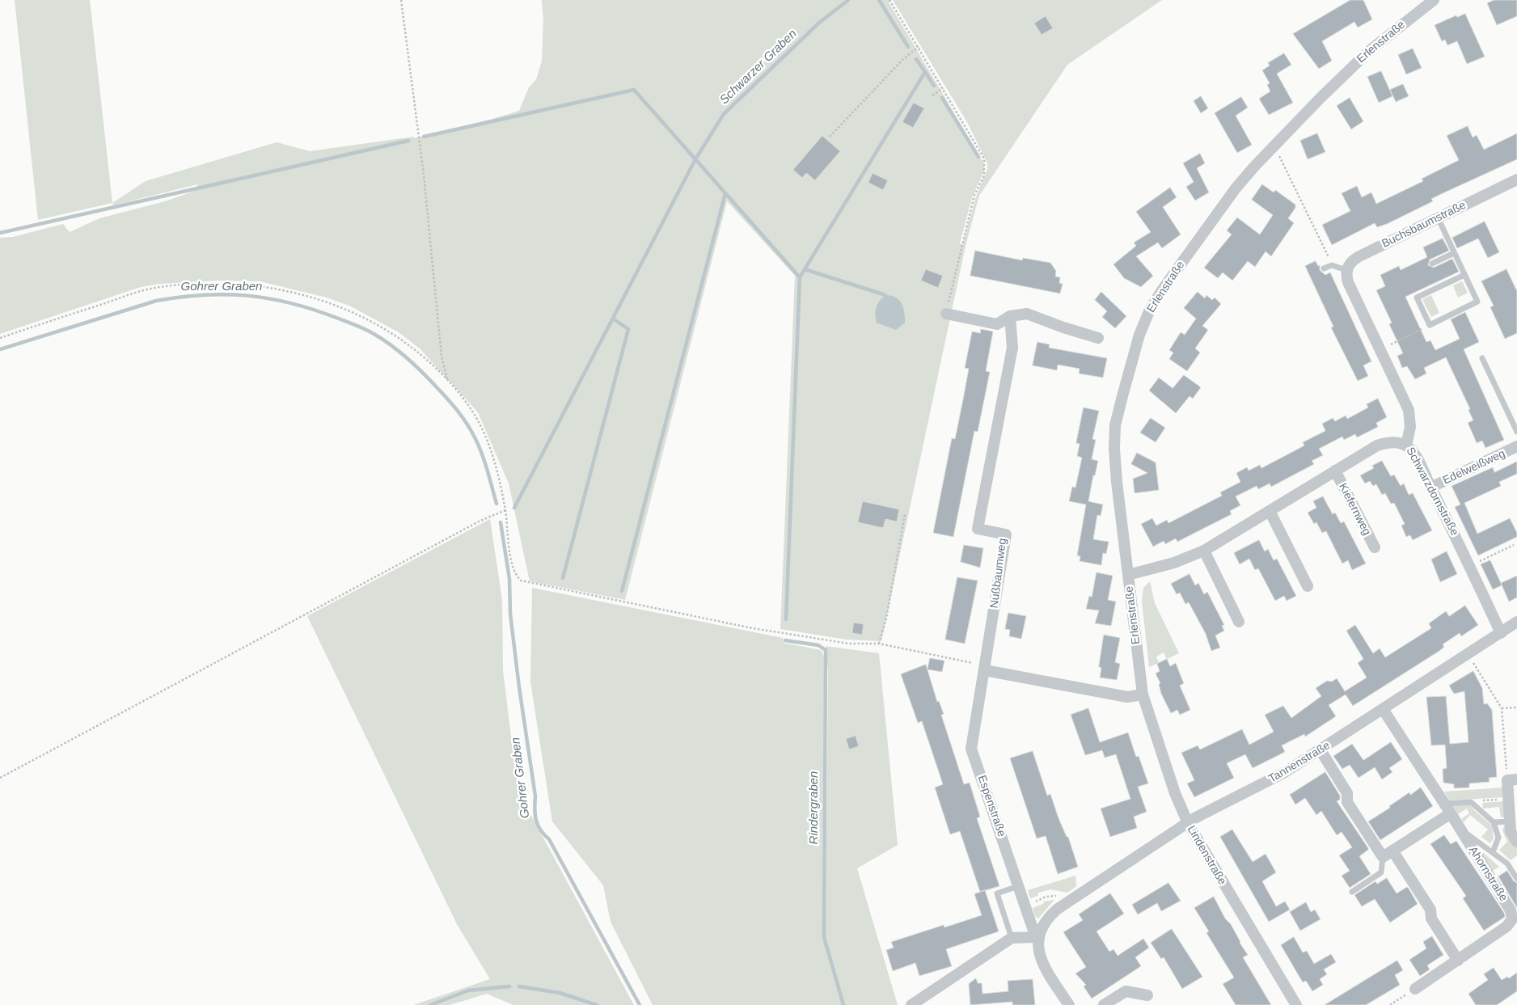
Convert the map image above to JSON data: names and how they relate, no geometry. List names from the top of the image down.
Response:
{
  "streets": {
    "street": [
      "Erlenstraße",
      "Buchsbaumstraße",
      "Edelweißweg",
      "Schwarzdornstraße",
      "Kiefernweg",
      "Nußbaumweg",
      "Tannenstraße",
      "Espenstraße",
      "Lindenstraße",
      "Ahornstraße"
    ]
  },
  "crossings": [
    ["Erlenstraße", "Kiefernweg"],
    ["Erlenstraße", "Lindenstraße"],
    ["Buchsbaumstraße", "Schwarzdornstraße"],
    ["Edelweißweg", "Schwarzdornstraße"],
    ["Schwarzdornstraße", "Kiefernweg"],
    ["Schwarzdornstraße", "Tannenstraße"],
    ["Nußbaumweg", "Espenstraße"],
    ["Tannenstraße", "Espenstraße"],
    ["Tannenstraße", "Lindenstraße"],
    ["Tannenstraße", "Ahornstraße"]
  ],
  "water": ["Schwarzer Graben", "Gohrer Graben", "Rindergraben"]
}
